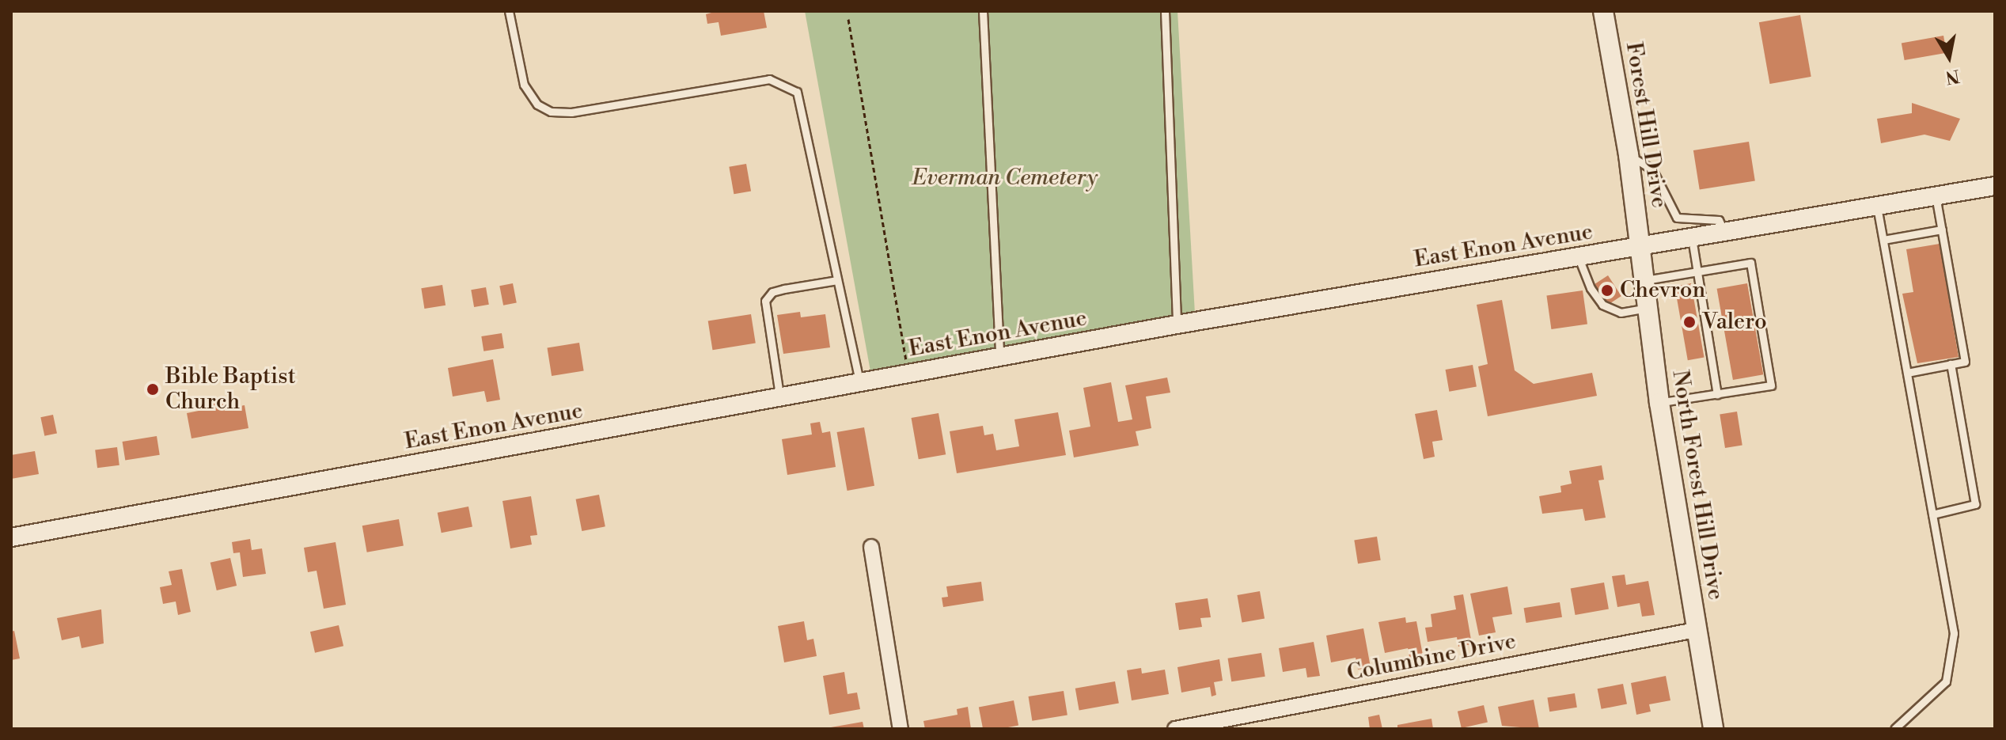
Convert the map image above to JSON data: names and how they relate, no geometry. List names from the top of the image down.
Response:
{
  "streets": {
    "main road": ["Forest Hill Drive", "North Forest Hill Drive"],
    "street": ["East Enon Avenue", "Columbine Drive"]
  },
  "crossings": [
    ["Forest Hill Drive", "East Enon Avenue"],
    ["Forest Hill Drive", "North Forest Hill Drive"],
    ["East Enon Avenue", "North Forest Hill Drive"],
    ["North Forest Hill Drive", "Columbine Drive"]
  ],
  "parks": ["Everman Cemetery"],
  "places": ["Chevron", "Valero", "Bible Baptist Church"],
  "north": "bottom"
}
